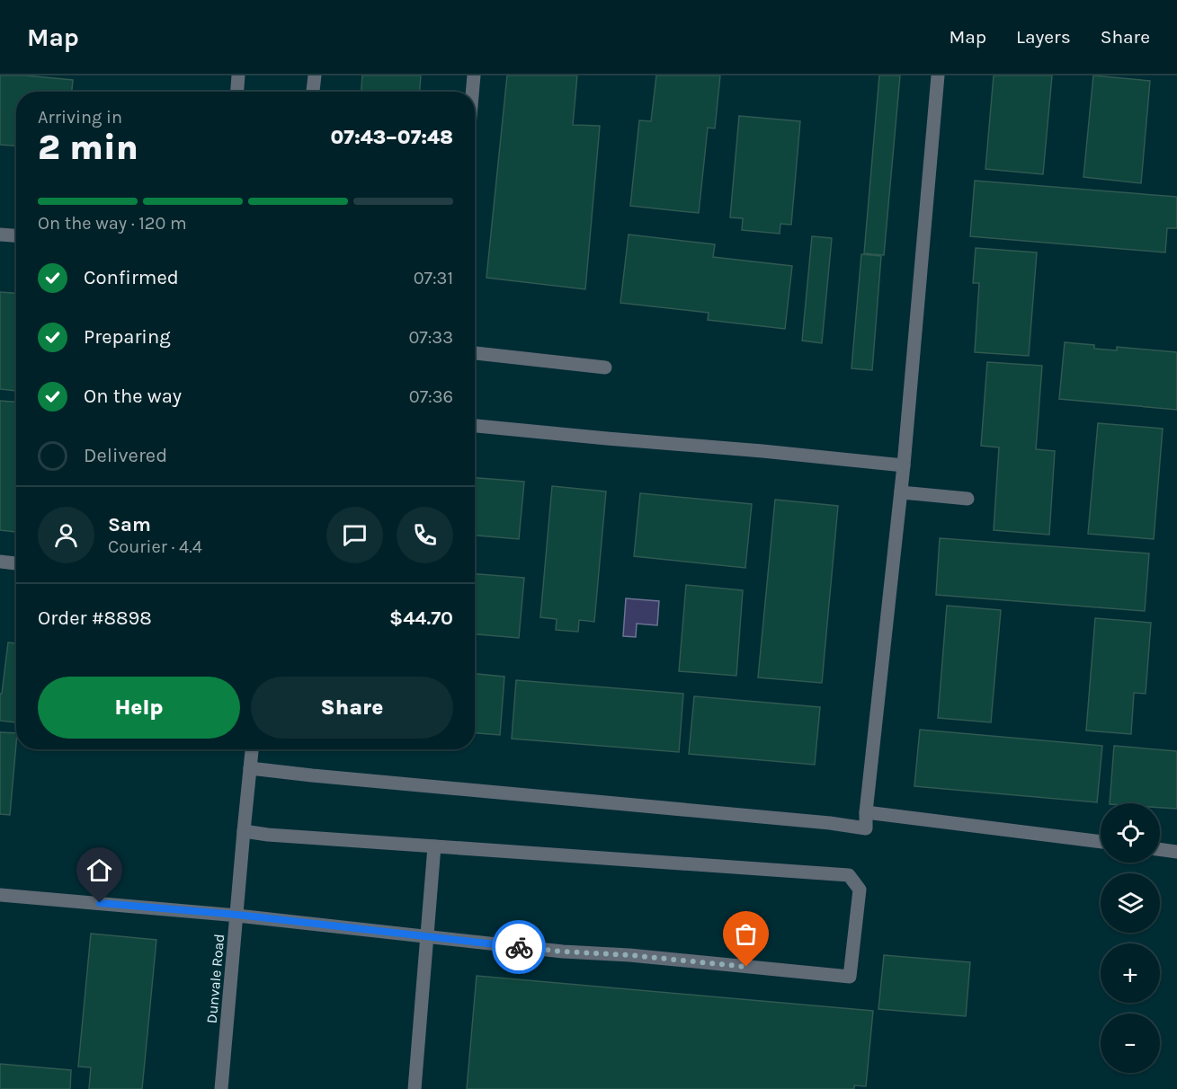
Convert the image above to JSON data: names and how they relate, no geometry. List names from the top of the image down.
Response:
{
  "streets": {
    "street": ["Dunvale Road"]
  },
  "page": {
    "header": "Map",
    "nav": ["Map", "Layers", "Share"],
    "heading": ["2 min", "Arriving in", "07:43–07:48"],
    "panel": [
      "Sam",
      "Courier · 4.4",
      "Order #8898",
      "$44.70"
    ],
    "bar": "On the way · 120 m",
    "list": [
      ["Confirmed", "07:31"],
      ["Preparing", "07:33"],
      ["On the way", "07:36"],
      "Delivered"
    ],
    "buttons": ["Help", "Share"],
    "map_buttons": ["+", "−"]
  }
}
